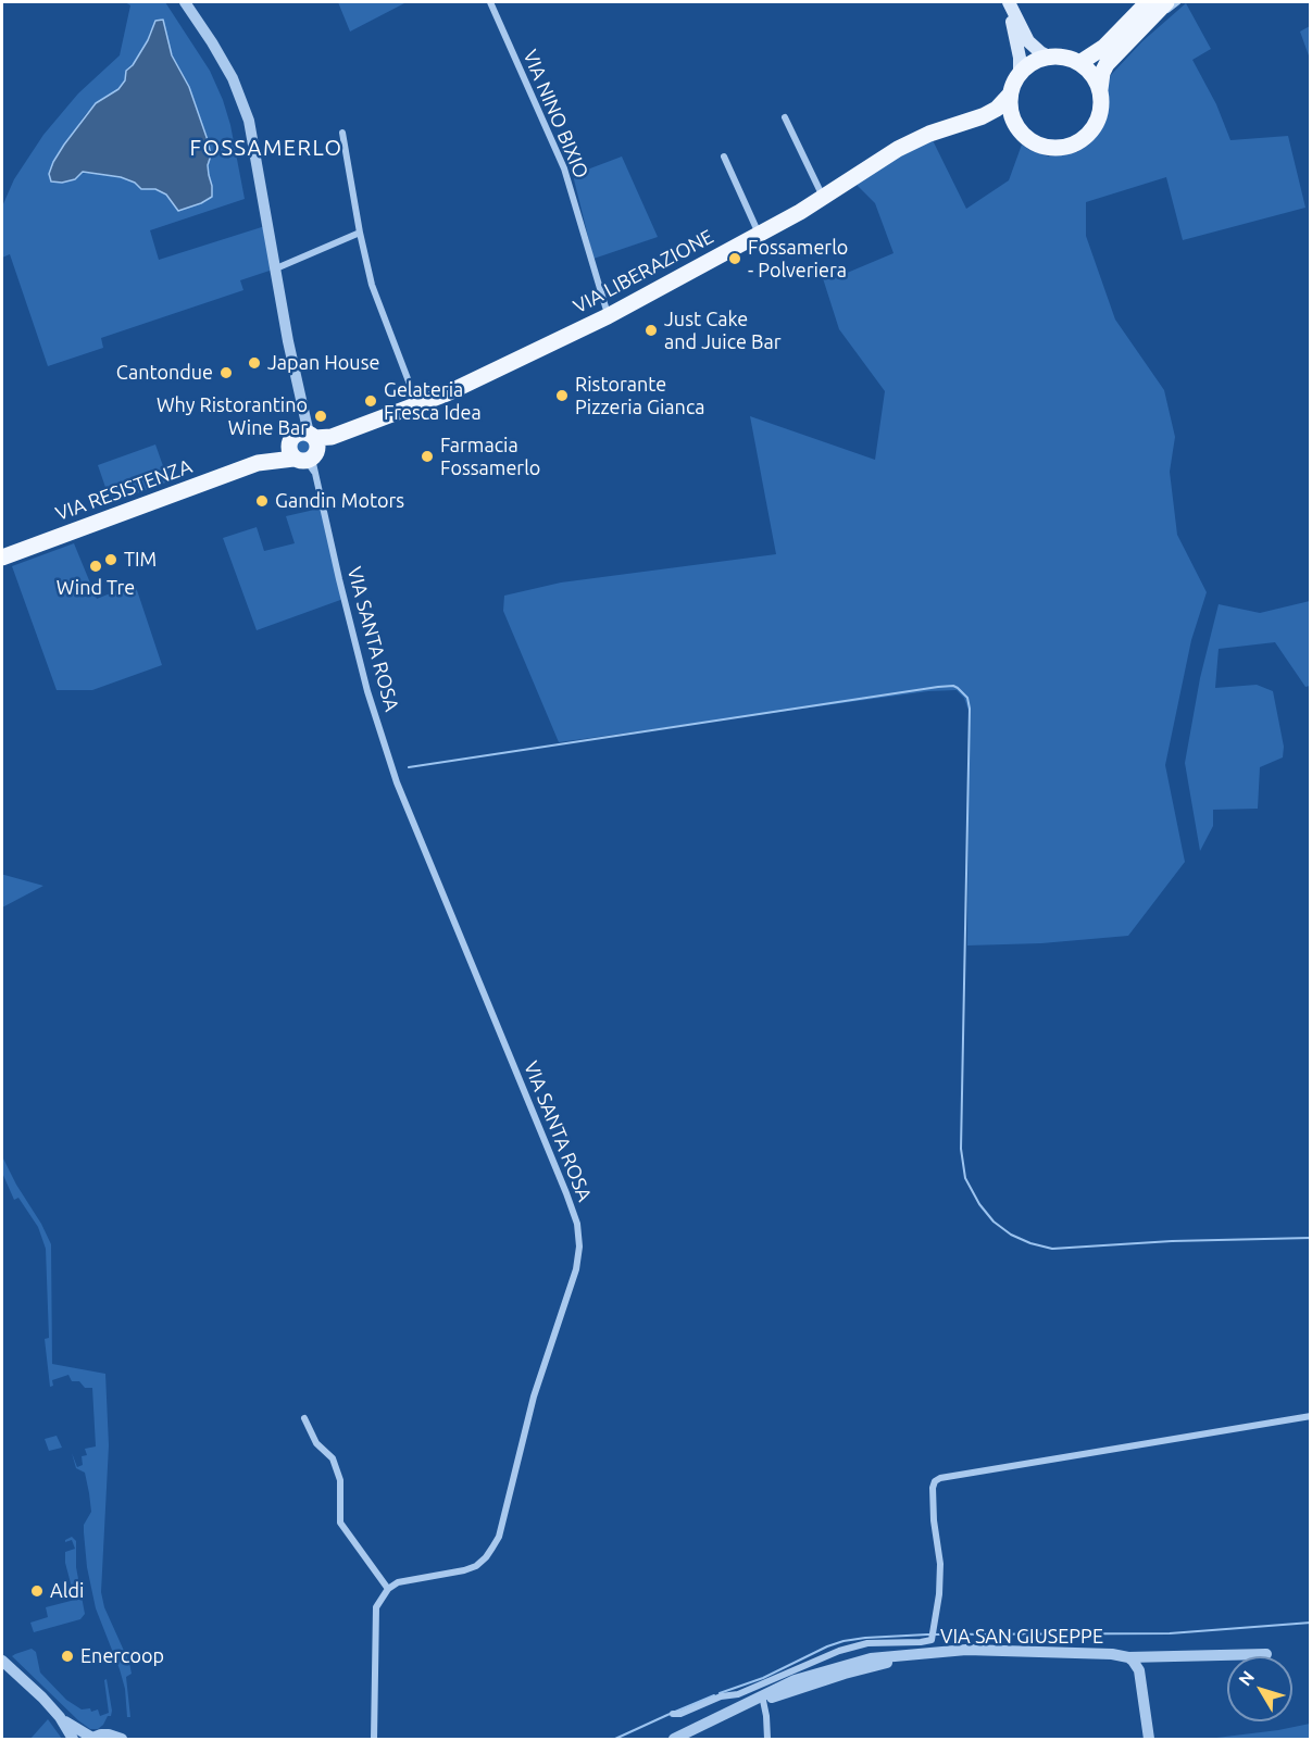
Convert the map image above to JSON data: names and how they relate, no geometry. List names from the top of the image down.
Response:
{
  "streets": {
    "main road": ["VIA LIBERAZIONE", "VIA RESISTENZA"],
    "street": ["VIA NINO BIXIO", "VIA SANTA ROSA", "VIA SAN GIUSEPPE"]
  },
  "crossings": [
    ["VIA NINO BIXIO", "VIA LIBERAZIONE"],
    ["VIA LIBERAZIONE", "VIA RESISTENZA"],
    ["VIA LIBERAZIONE", "VIA SANTA ROSA"],
    ["VIA RESISTENZA", "VIA SANTA ROSA"]
  ],
  "districts": ["FOSSAMERLO"],
  "places": [
    "Fossamerlo - Polveriera",
    "Just Cake and Juice Bar",
    "Japan House",
    "Cantondue",
    "Ristorante Pizzeria Gianca",
    "Gelateria Fresca Idea",
    "Why Ristorantino Wine Bar",
    "Farmacia Fossamerlo",
    "Gandin Motors",
    "TIM",
    "Wind Tre",
    "Aldi",
    "Enercoop"
  ],
  "north": "top left"
}
